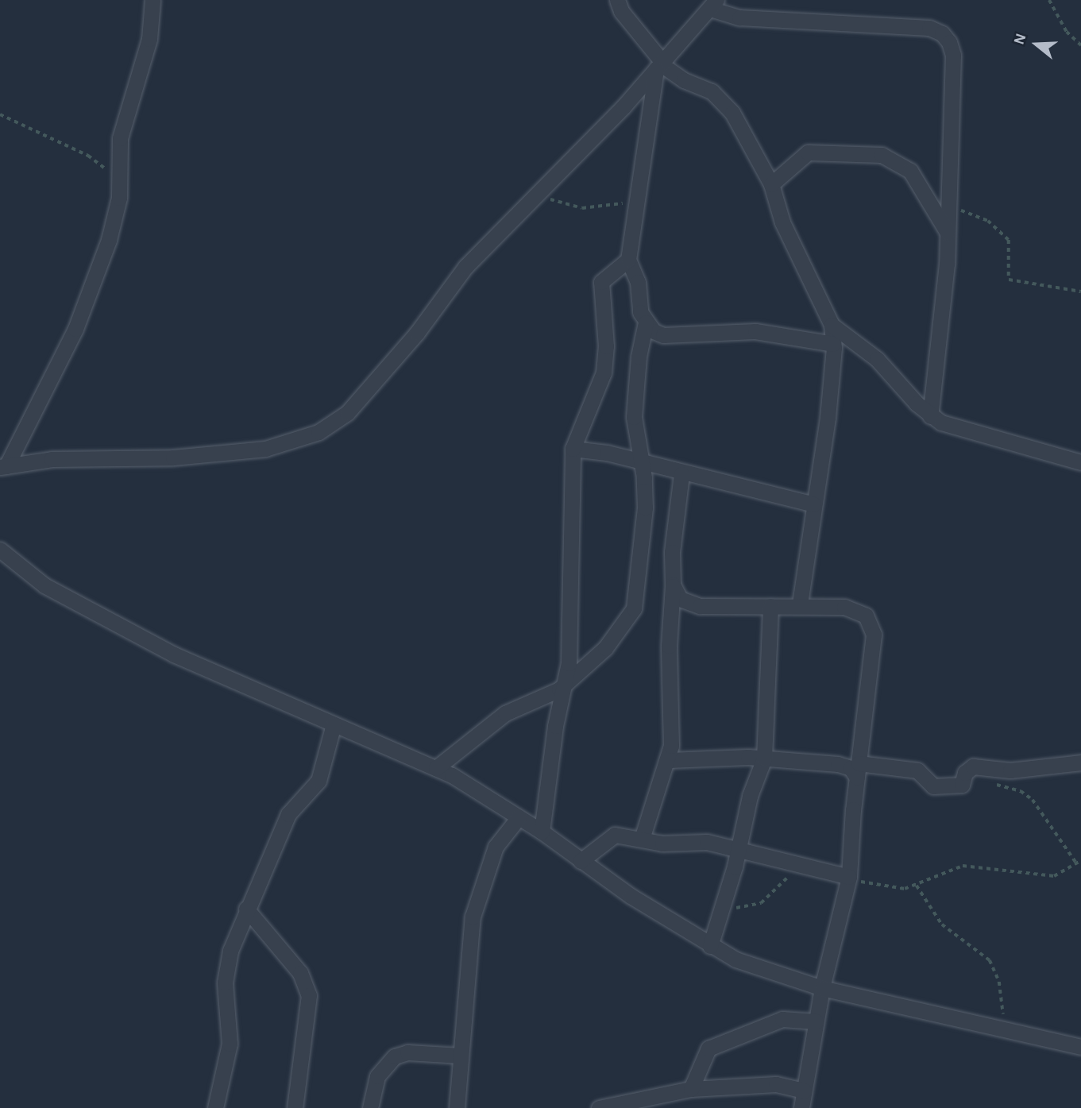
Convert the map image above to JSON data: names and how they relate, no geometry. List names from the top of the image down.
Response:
{
  "north": "left"
}
